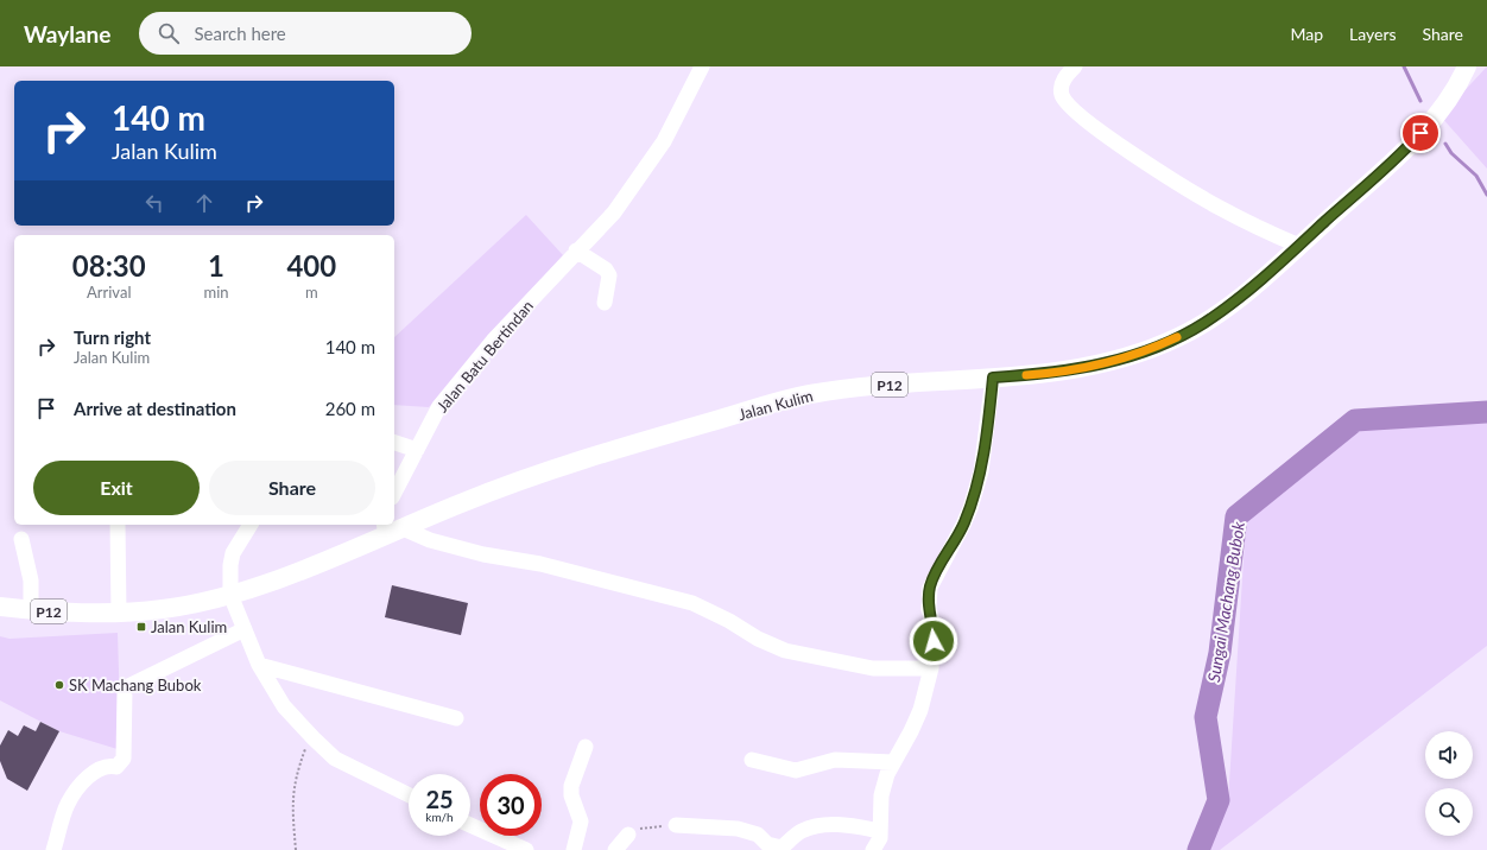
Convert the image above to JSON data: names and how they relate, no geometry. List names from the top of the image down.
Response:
{
  "streets": {
    "main road": ["P12", "Jalan Kulim"],
    "street": ["Jalan Batu Bertindan"]
  },
  "water": ["Sungai Machang Bubok"],
  "places": {
    "transit": ["Jalan Kulim"],
    "other": ["SK Machang Bubok"]
  },
  "page": {
    "header": "Waylane",
    "search": "Search here",
    "nav": ["Map", "Layers", "Share"],
    "turn": ["140 m", "Jalan Kulim"],
    "eta": [
      "08:30",
      "Arrival",
      "1",
      "min",
      "400",
      "m"
    ],
    "list": [
      {
        "name": "Turn right",
        "note": "Jalan Kulim",
        "value": "140 m"
      },
      {
        "name": "Arrive at destination",
        "value": "260 m"
      }
    ],
    "buttons": ["Exit", "Share"],
    "speed": "25 km/h",
    "limit": "30"
  }
}
